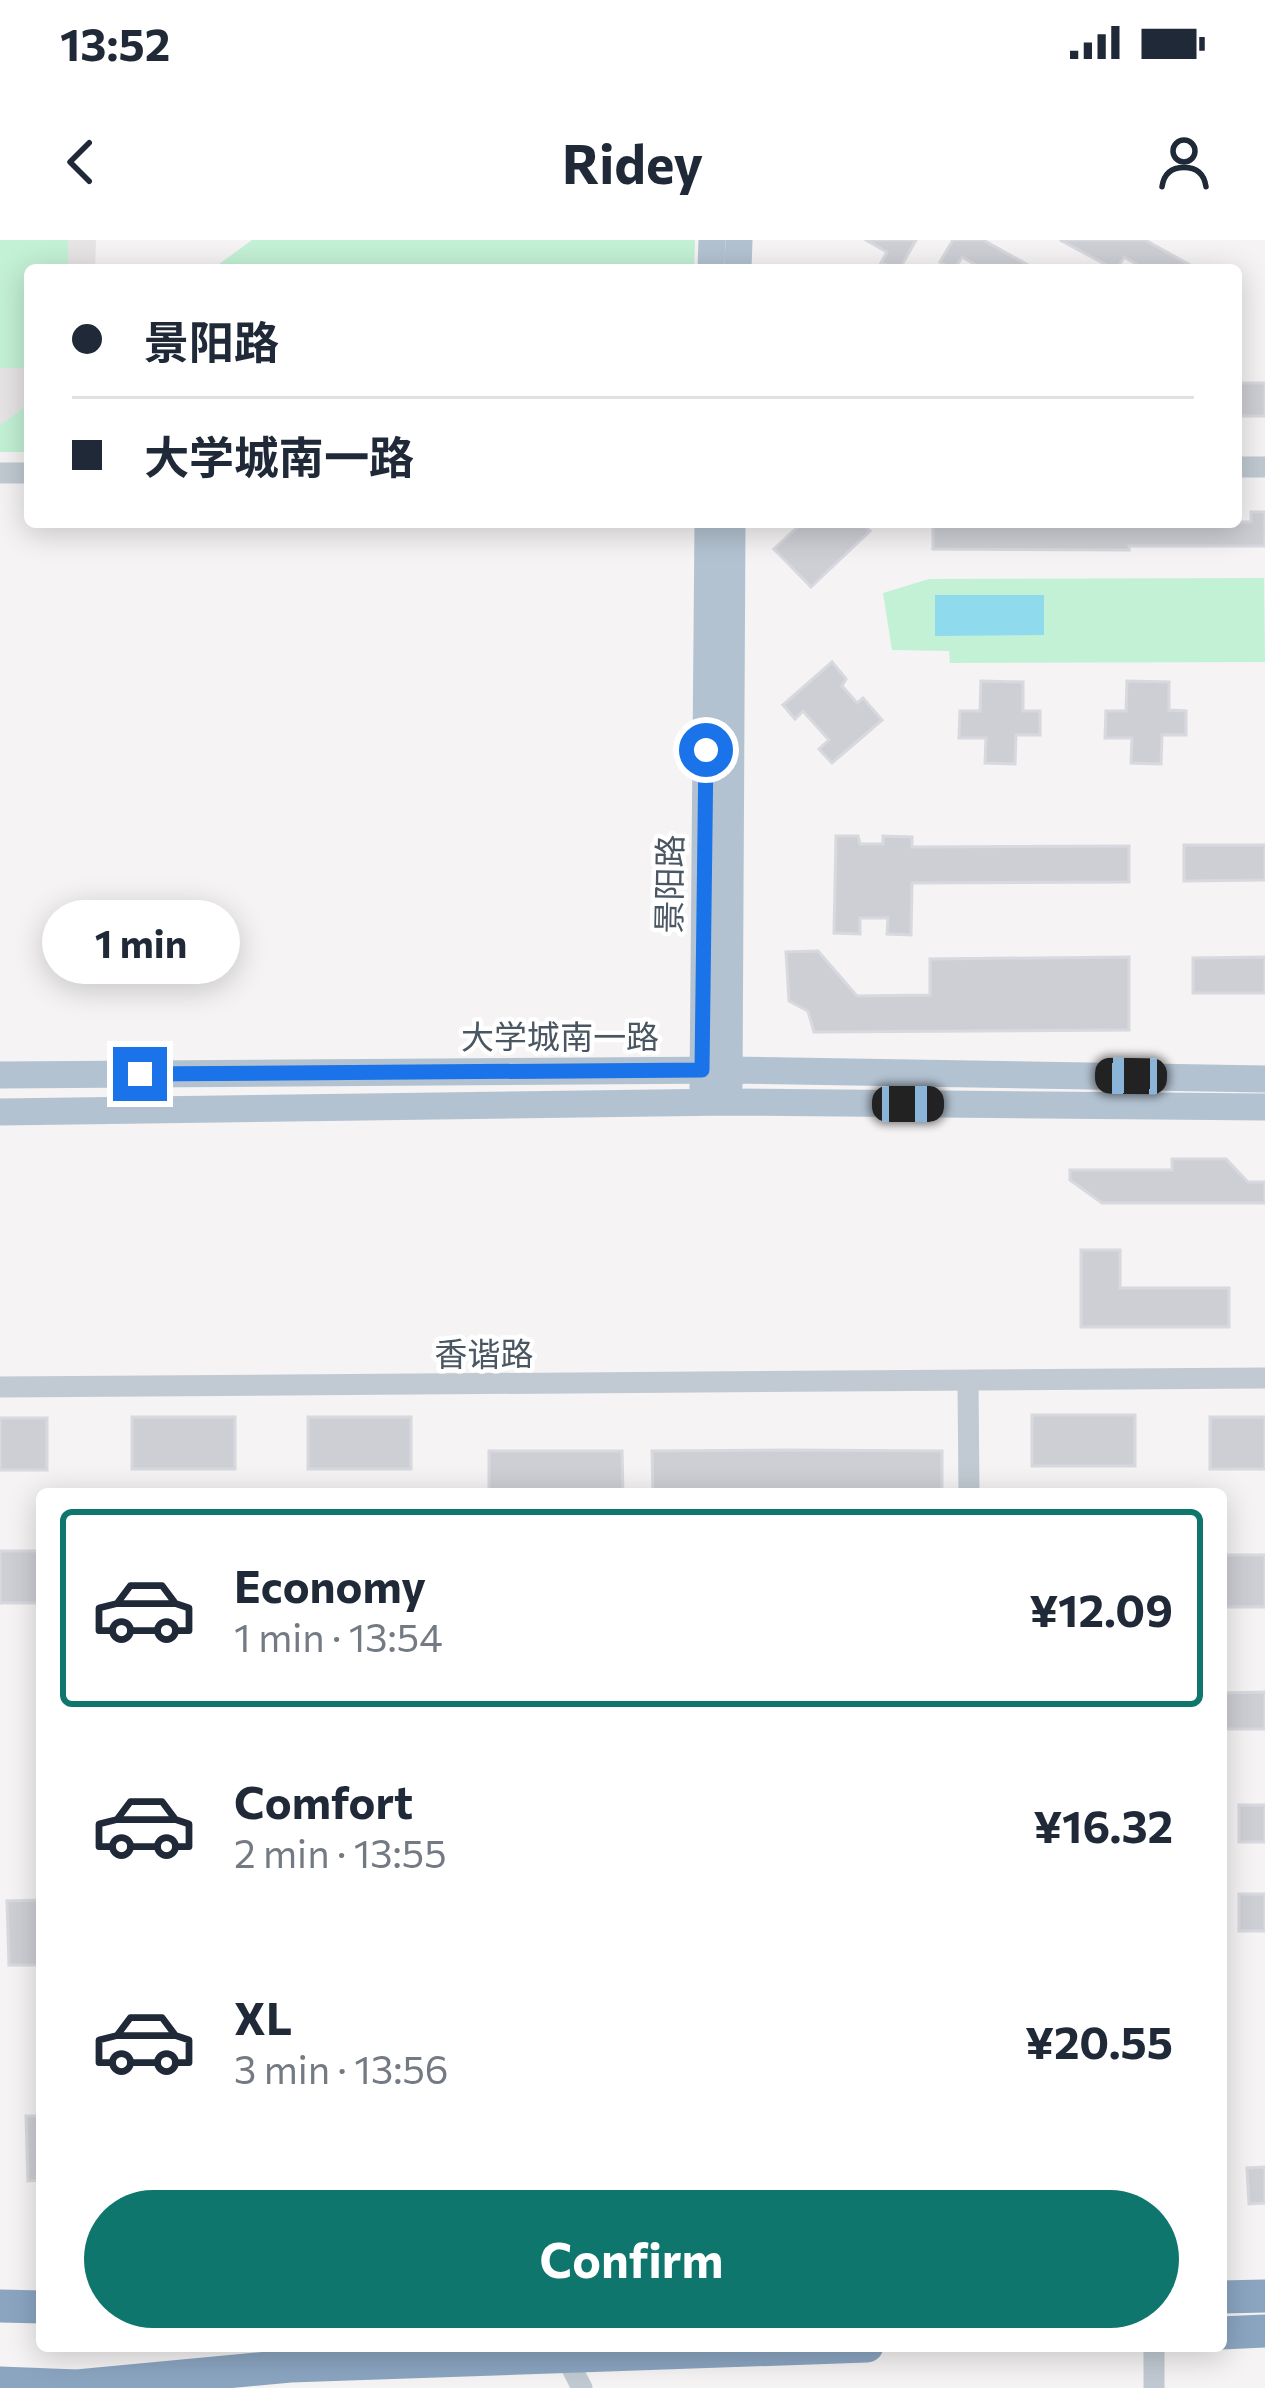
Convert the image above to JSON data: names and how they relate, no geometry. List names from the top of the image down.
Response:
{
  "streets": {
    "main road": ["景阳路", "大学城南一路"],
    "street": ["香谐路"]
  },
  "crossings": [
    ["景阳路", "大学城南一路"]
  ],
  "page": {
    "status": "13:52",
    "header": "Ridey",
    "banner": ["景阳路", "大学城南一路"],
    "bubble": "1 min",
    "list": [
      {
        "name": "Economy",
        "note": "1 min · 13:54",
        "value": "¥12.09"
      },
      {
        "name": "Comfort",
        "note": "2 min · 13:55",
        "value": "¥16.32"
      },
      {
        "name": "XL",
        "note": "3 min · 13:56",
        "value": "¥20.55"
      }
    ],
    "buttons": "Confirm"
  }
}
